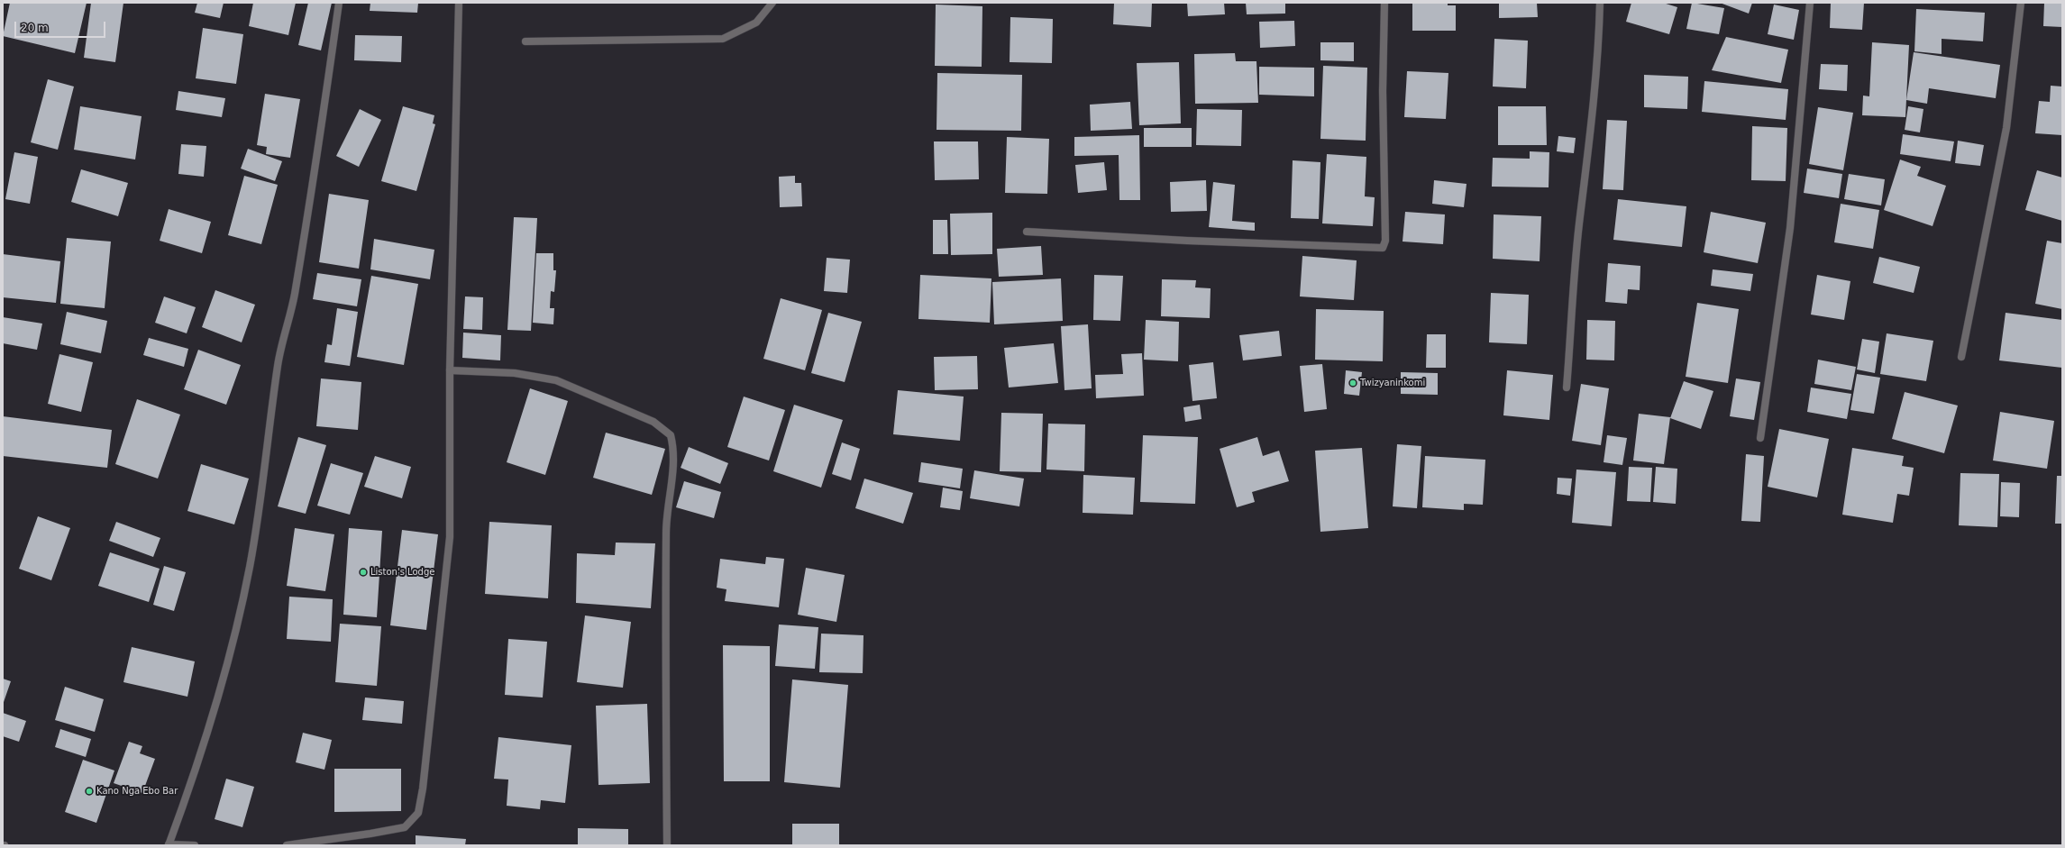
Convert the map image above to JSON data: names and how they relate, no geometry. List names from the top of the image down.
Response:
{
  "places": ["Twizyaninkomi", "Liston's Lodge", "Kano Nga Ebo Bar"],
  "scale_bar": "20 m"
}
